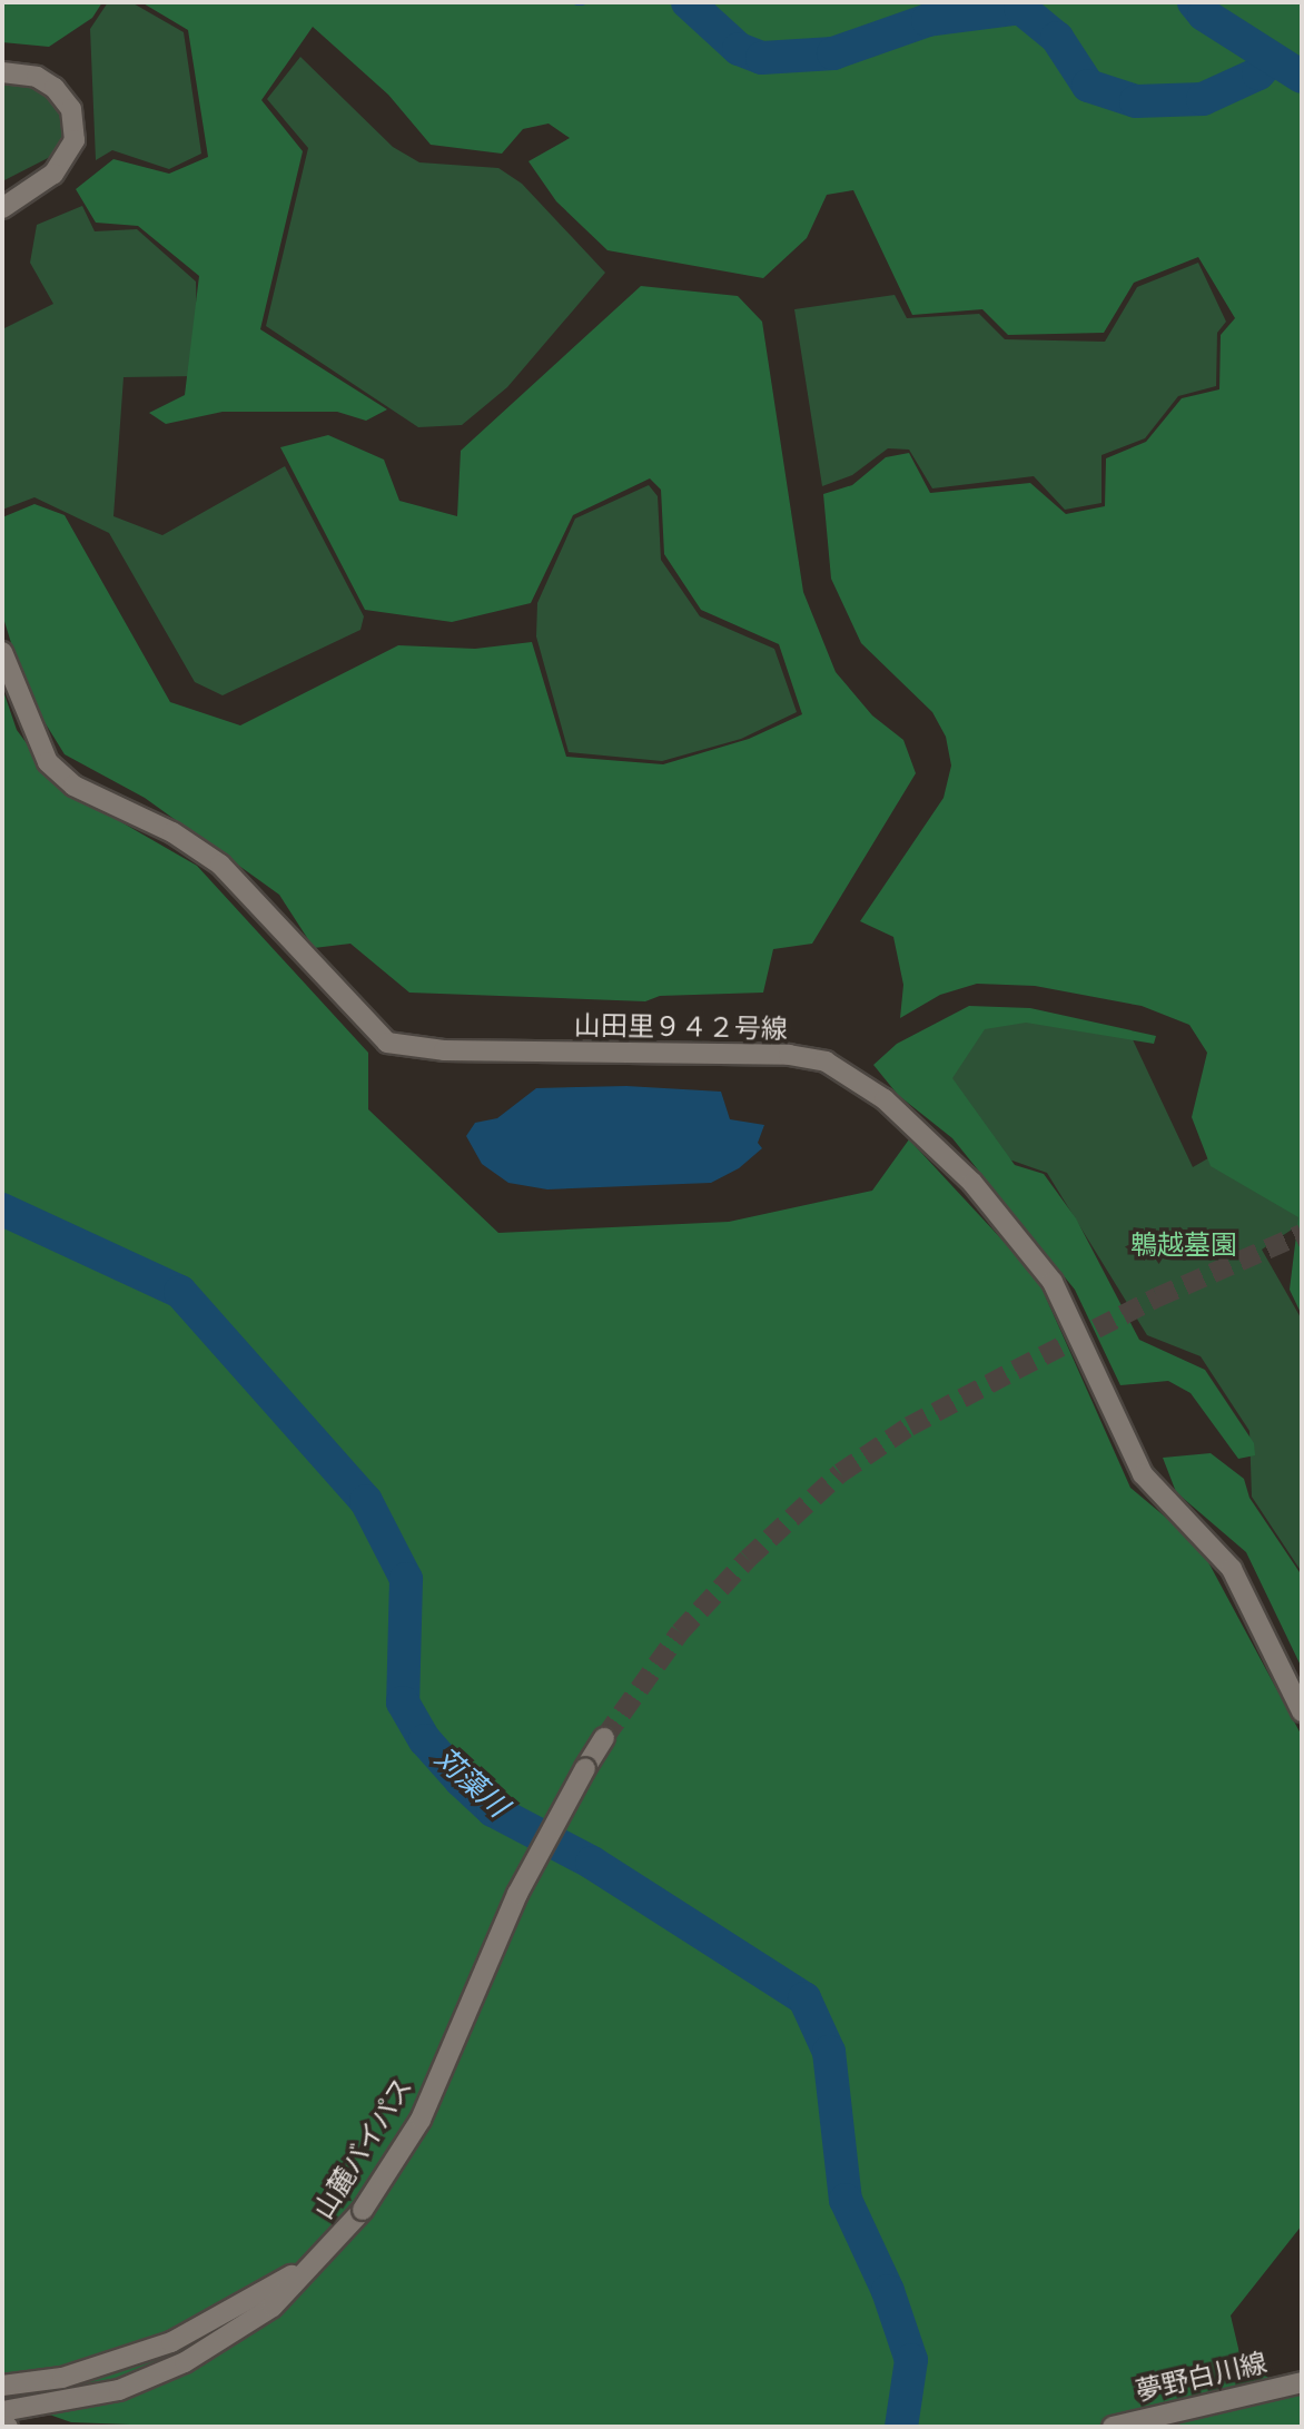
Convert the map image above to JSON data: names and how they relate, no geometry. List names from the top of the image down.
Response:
{
  "streets": {
    "street": ["山田里９４２号線", "山麓バイパス", "夢野白川線"]
  },
  "water": ["苅藻川"],
  "parks": ["鵯越墓園"]
}
